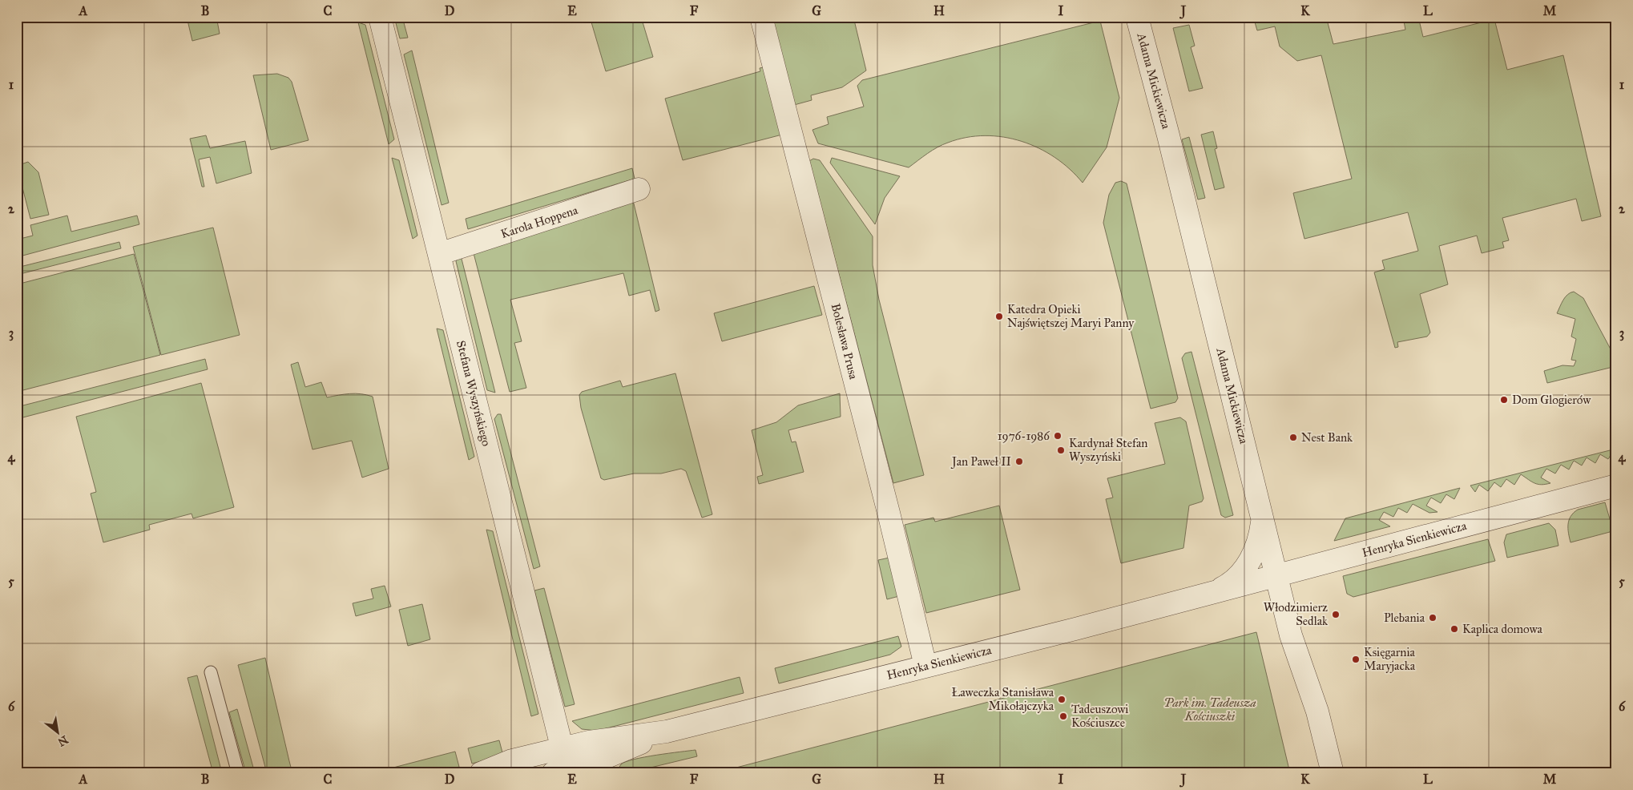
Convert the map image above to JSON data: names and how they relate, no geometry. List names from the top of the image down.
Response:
{
  "streets": {
    "street": [
      "Adama Mickiewicza",
      "Karola Hoppena",
      "Bolesława Prusa",
      "Stefana Wyszyńskiego",
      "Henryka Sienkiewicza"
    ]
  },
  "crossings": [
    ["Adama Mickiewicza", "Henryka Sienkiewicza"],
    ["Karola Hoppena", "Stefana Wyszyńskiego"],
    ["Bolesława Prusa", "Henryka Sienkiewicza"],
    ["Stefana Wyszyńskiego", "Henryka Sienkiewicza"]
  ],
  "parks": ["Park im. Tadeusza Kościuszki"],
  "places": [
    "Katedra Opieki Najświętszej Maryi Panny",
    "Dom Glogierów",
    "1976-1986",
    "Nest Bank",
    "Kardynał Stefan Wyszyński",
    "Jan Paweł II",
    "Włodzimierz Sedlak",
    "Plebania",
    "Kaplica domowa",
    "Księgarnia Maryjacka",
    "Ławeczka Stanisława Mikołajczyka",
    "Tadeuszowi Kościuszce"
  ],
  "north": "bottom right",
  "grid": {
    "columns": [
      "A",
      "B",
      "C",
      "D",
      "E",
      "F",
      "G",
      "H",
      "I",
      "J",
      "K",
      "L",
      "M"
    ],
    "rows": [
      "1",
      "2",
      "3",
      "4",
      "5",
      "6"
    ]
  }
}
